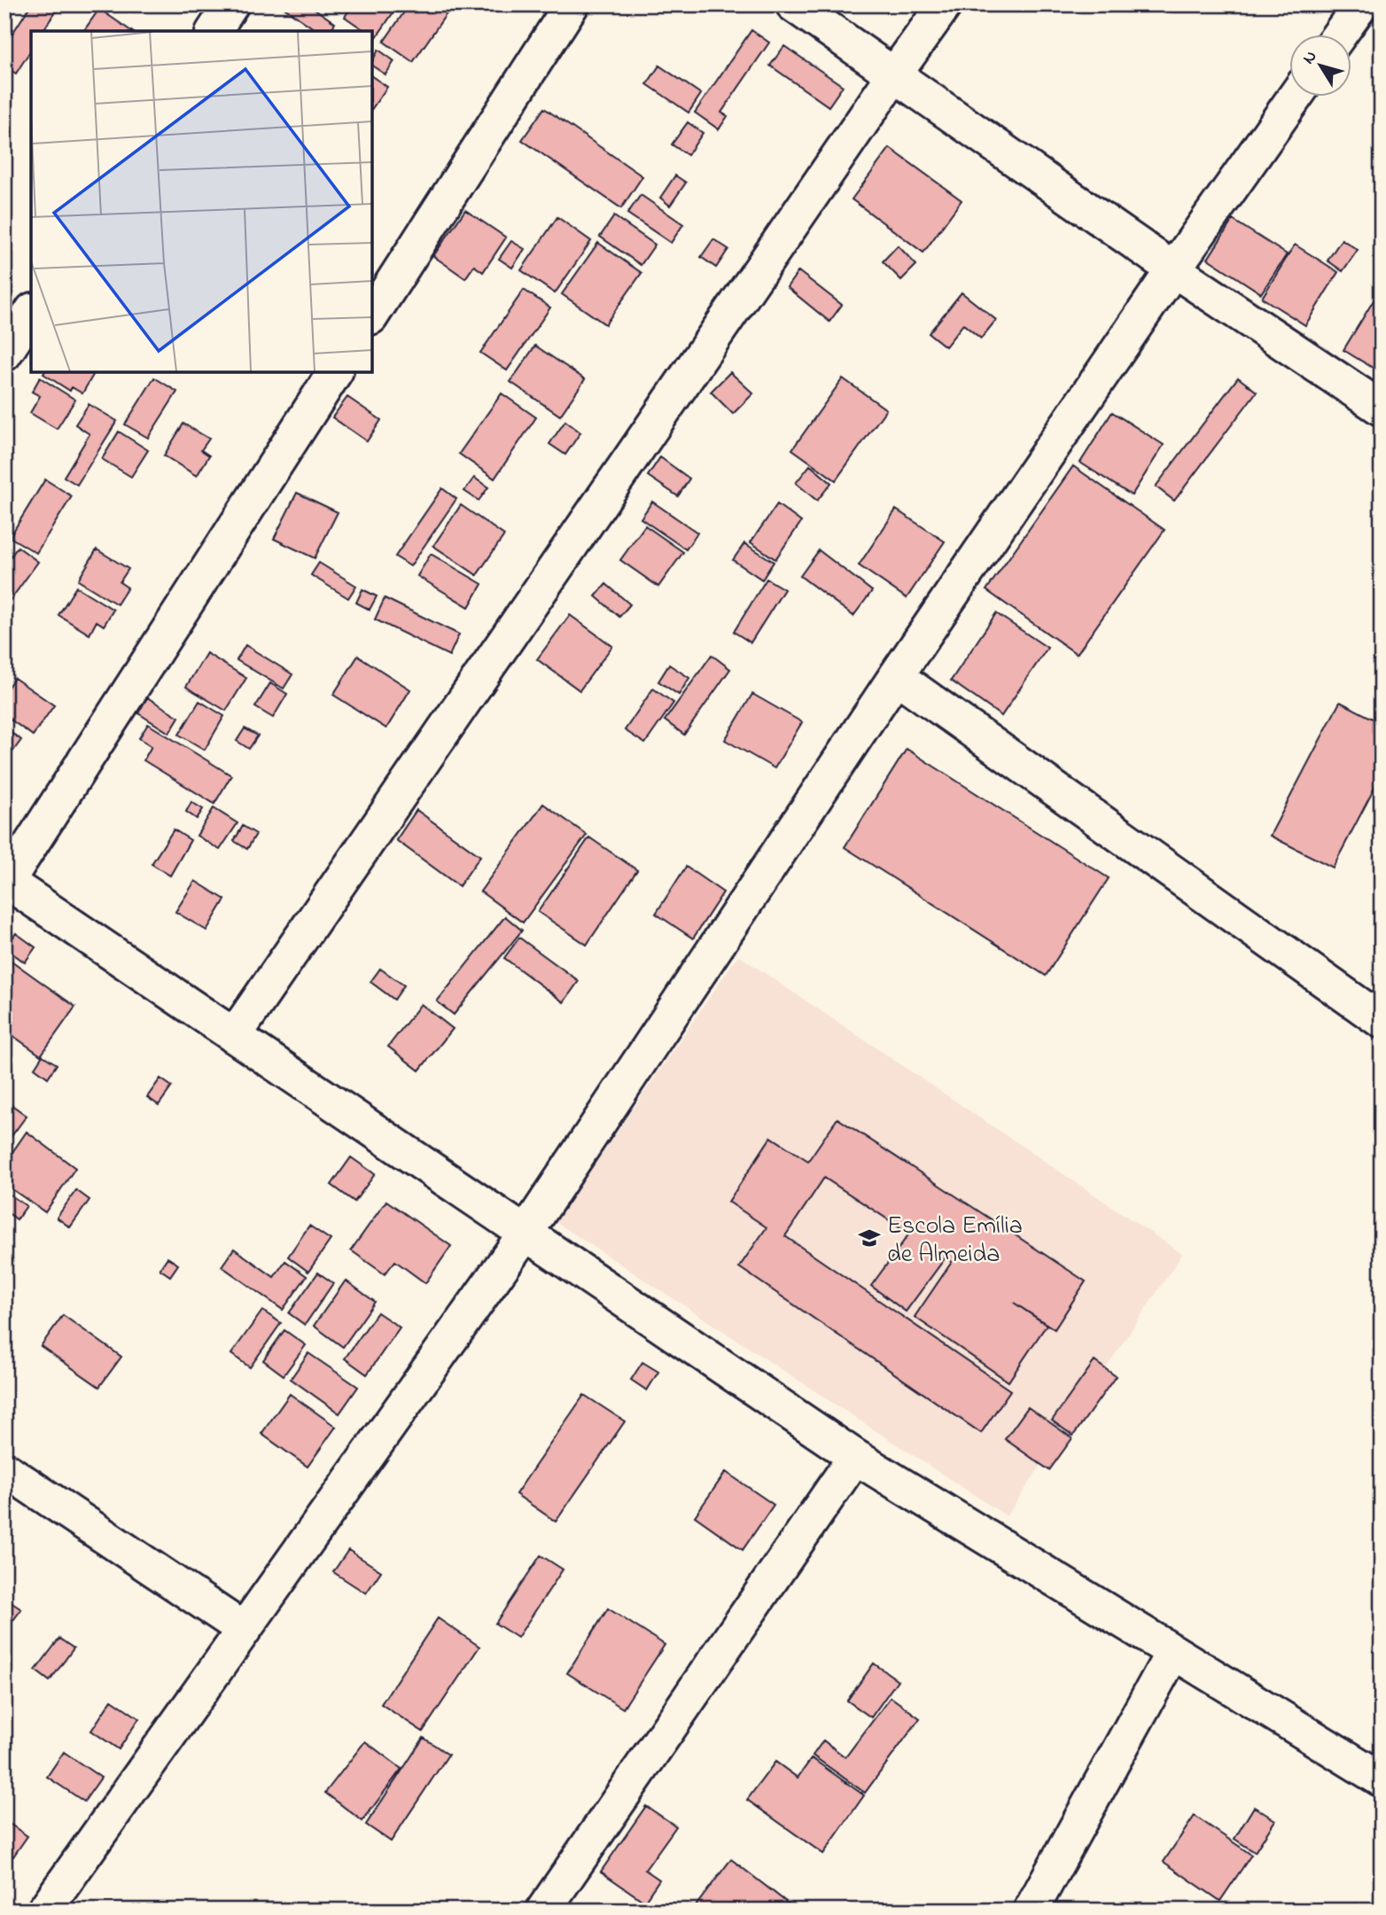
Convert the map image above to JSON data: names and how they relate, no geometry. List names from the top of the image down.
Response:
{
  "places": {
    "school or university": ["Escola Emília de Almeida"]
  },
  "north": "top left"
}
